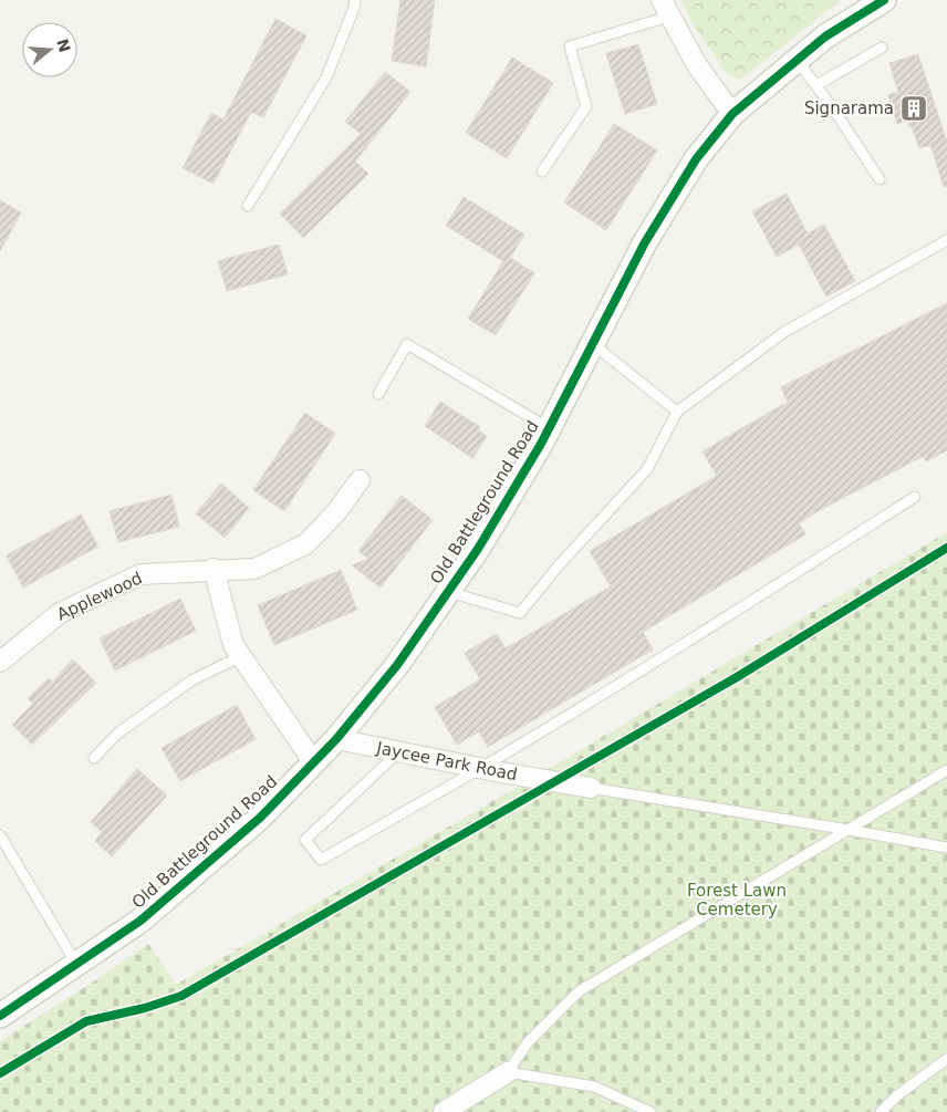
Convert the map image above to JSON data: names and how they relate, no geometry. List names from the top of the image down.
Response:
{
  "streets": {
    "street": ["Old Battleground Road", "Applewood", "Jaycee Park Road"]
  },
  "crossings": [
    ["Old Battleground Road", "Jaycee Park Road"]
  ],
  "parks": ["Forest Lawn Cemetery"],
  "places": {
    "building": ["Signarama"]
  },
  "north": "right"
}
